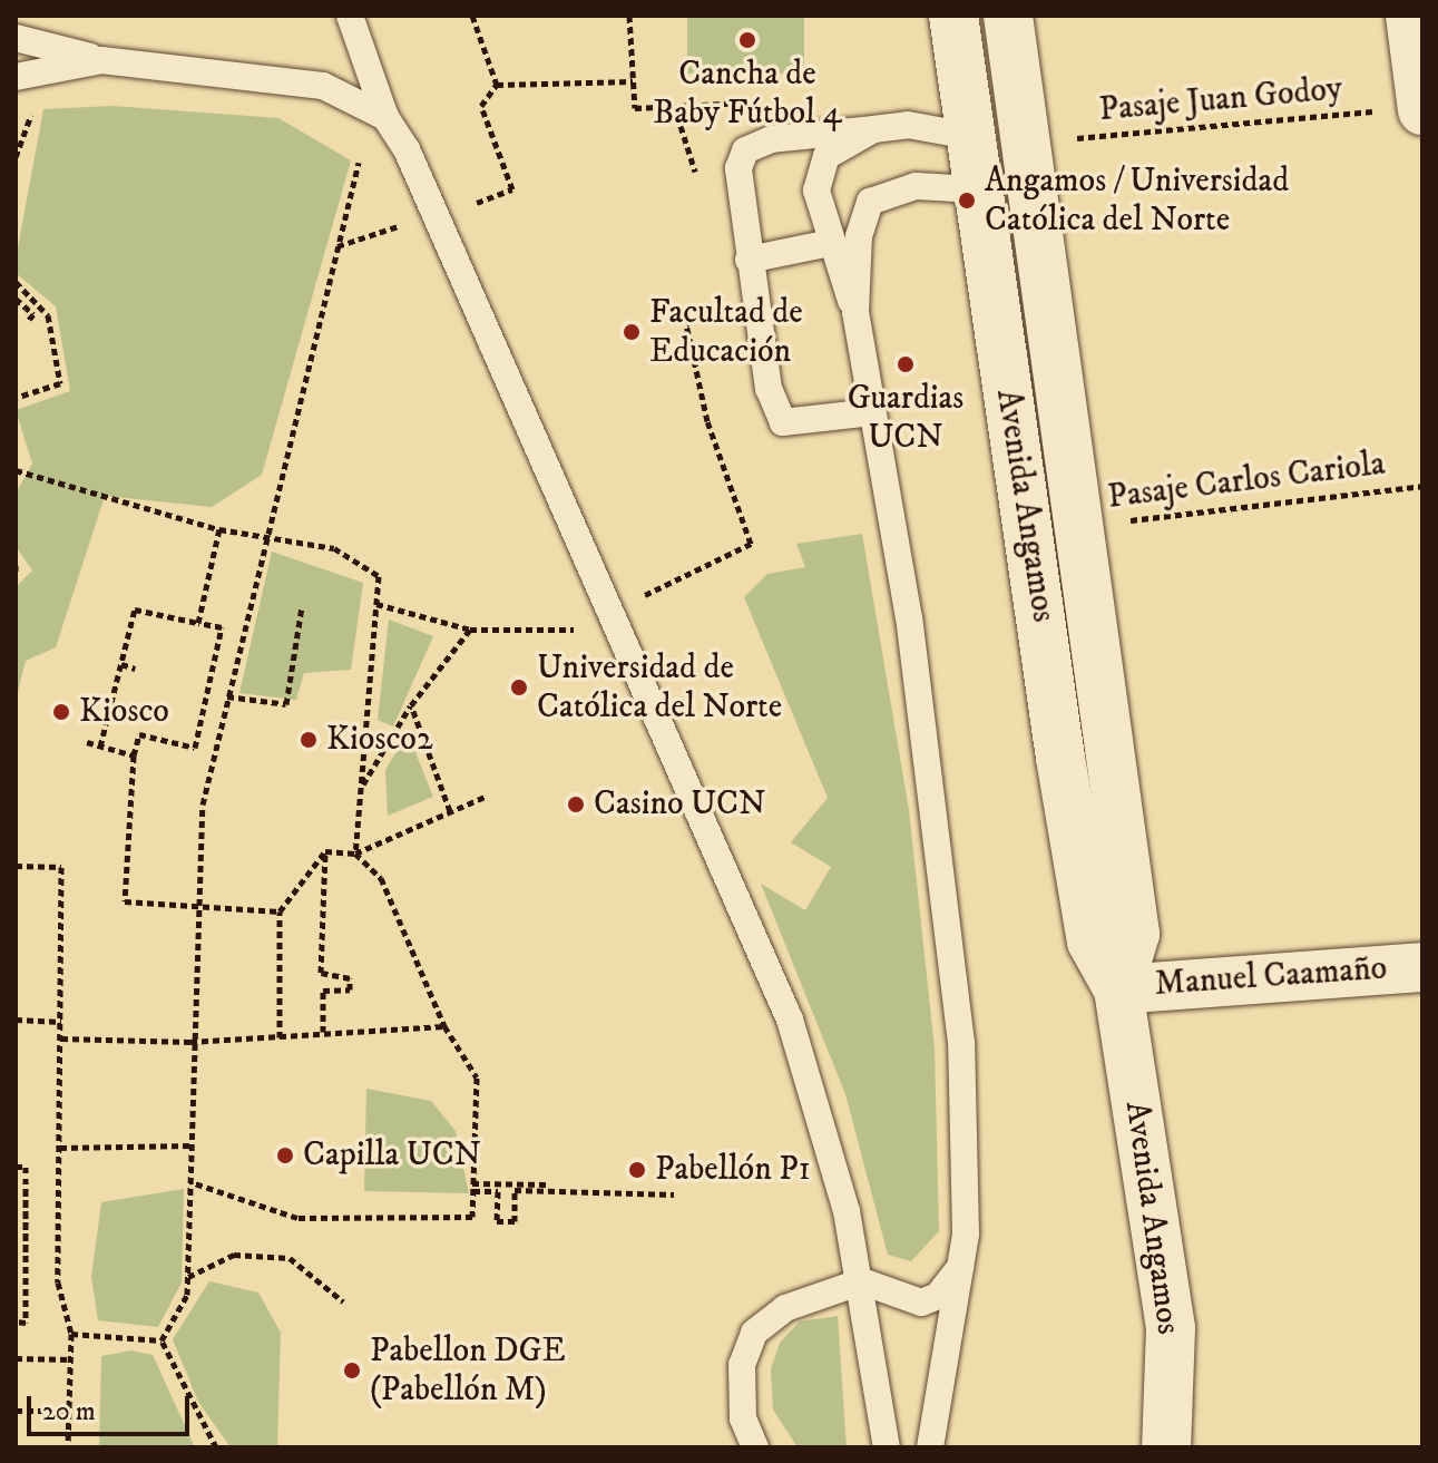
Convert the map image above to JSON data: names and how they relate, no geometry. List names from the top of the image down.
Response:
{
  "streets": {
    "main road": ["Avenida Angamos", "Manuel Caamaño"],
    "path": ["Pasaje Juan Godoy", "Pasaje Carlos Cariola"]
  },
  "crossings": [
    ["Pasaje Juan Godoy", "Avenida Angamos"],
    ["Pasaje Carlos Cariola", "Avenida Angamos"],
    ["Avenida Angamos", "Manuel Caamaño"]
  ],
  "places": [
    "Cancha de Baby Fútbol 4",
    "Angamos / Universidad Católica del Norte",
    "Facultad de Educación",
    "Guardias UCN",
    "Universidad de Católica del Norte",
    "Kiosco",
    "Kiosco2",
    "Casino UCN",
    "Capilla UCN",
    "Pabellón P1",
    "Pabellon DGE (Pabellón M)"
  ],
  "scale_bar": "20 m"
}
